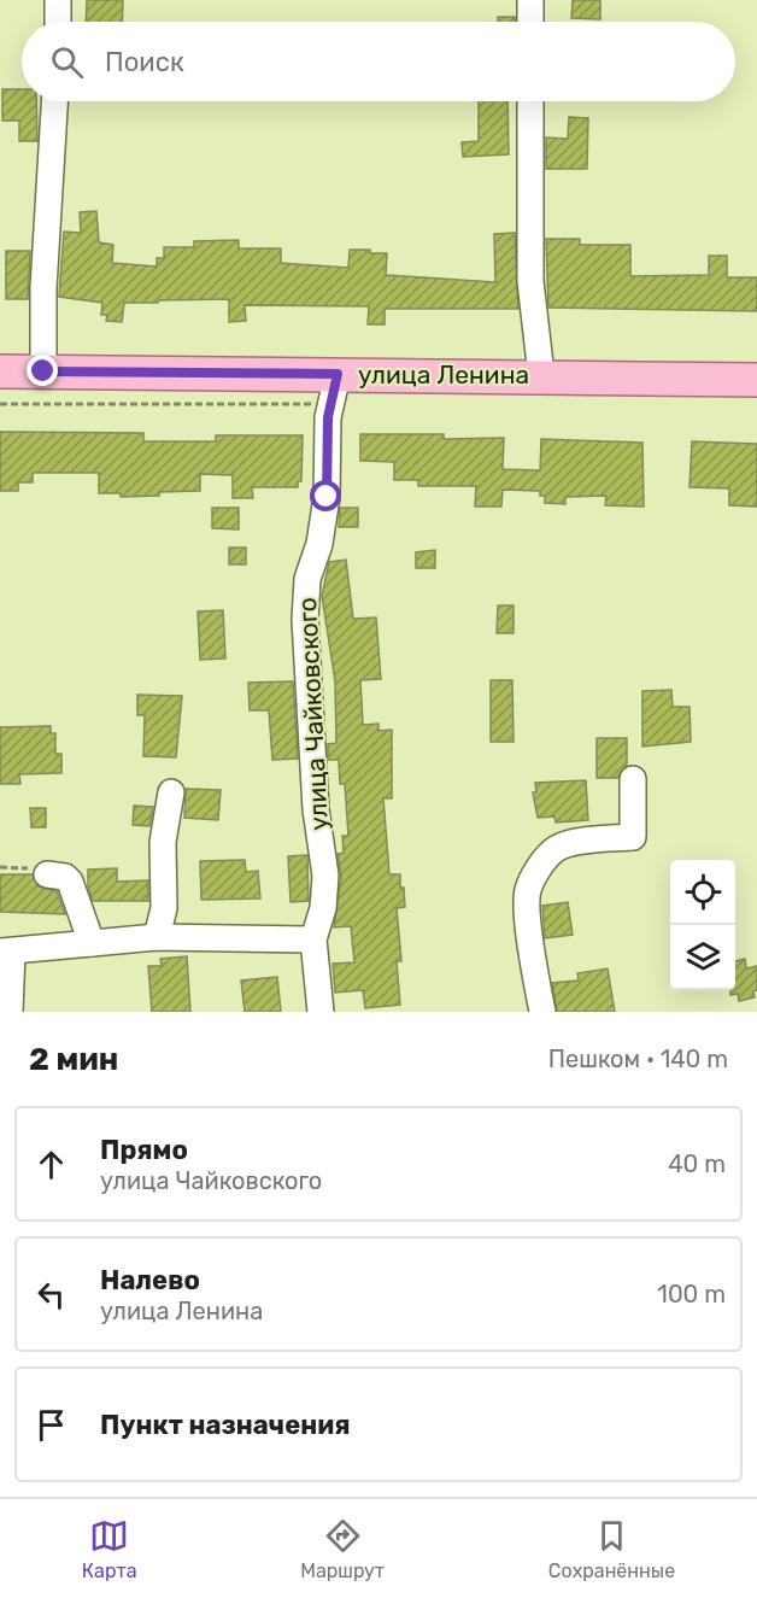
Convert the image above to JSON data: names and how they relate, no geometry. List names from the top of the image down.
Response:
{
  "streets": {
    "main road": ["улица Ленина"],
    "street": ["улица Чайковского"]
  },
  "crossings": [
    ["улица Ленина", "улица Чайковского"]
  ],
  "page": {
    "search": "Поиск",
    "heading": ["2 мин", "Пешком · 140 m"],
    "list": [
      ["Прямо", "улица Чайковского", "40 m"],
      ["Налево", "улица Ленина", "100 m"],
      "Пункт назначения"
    ],
    "nav": ["Карта", "Маршрут", "Сохранённые"]
  }
}
